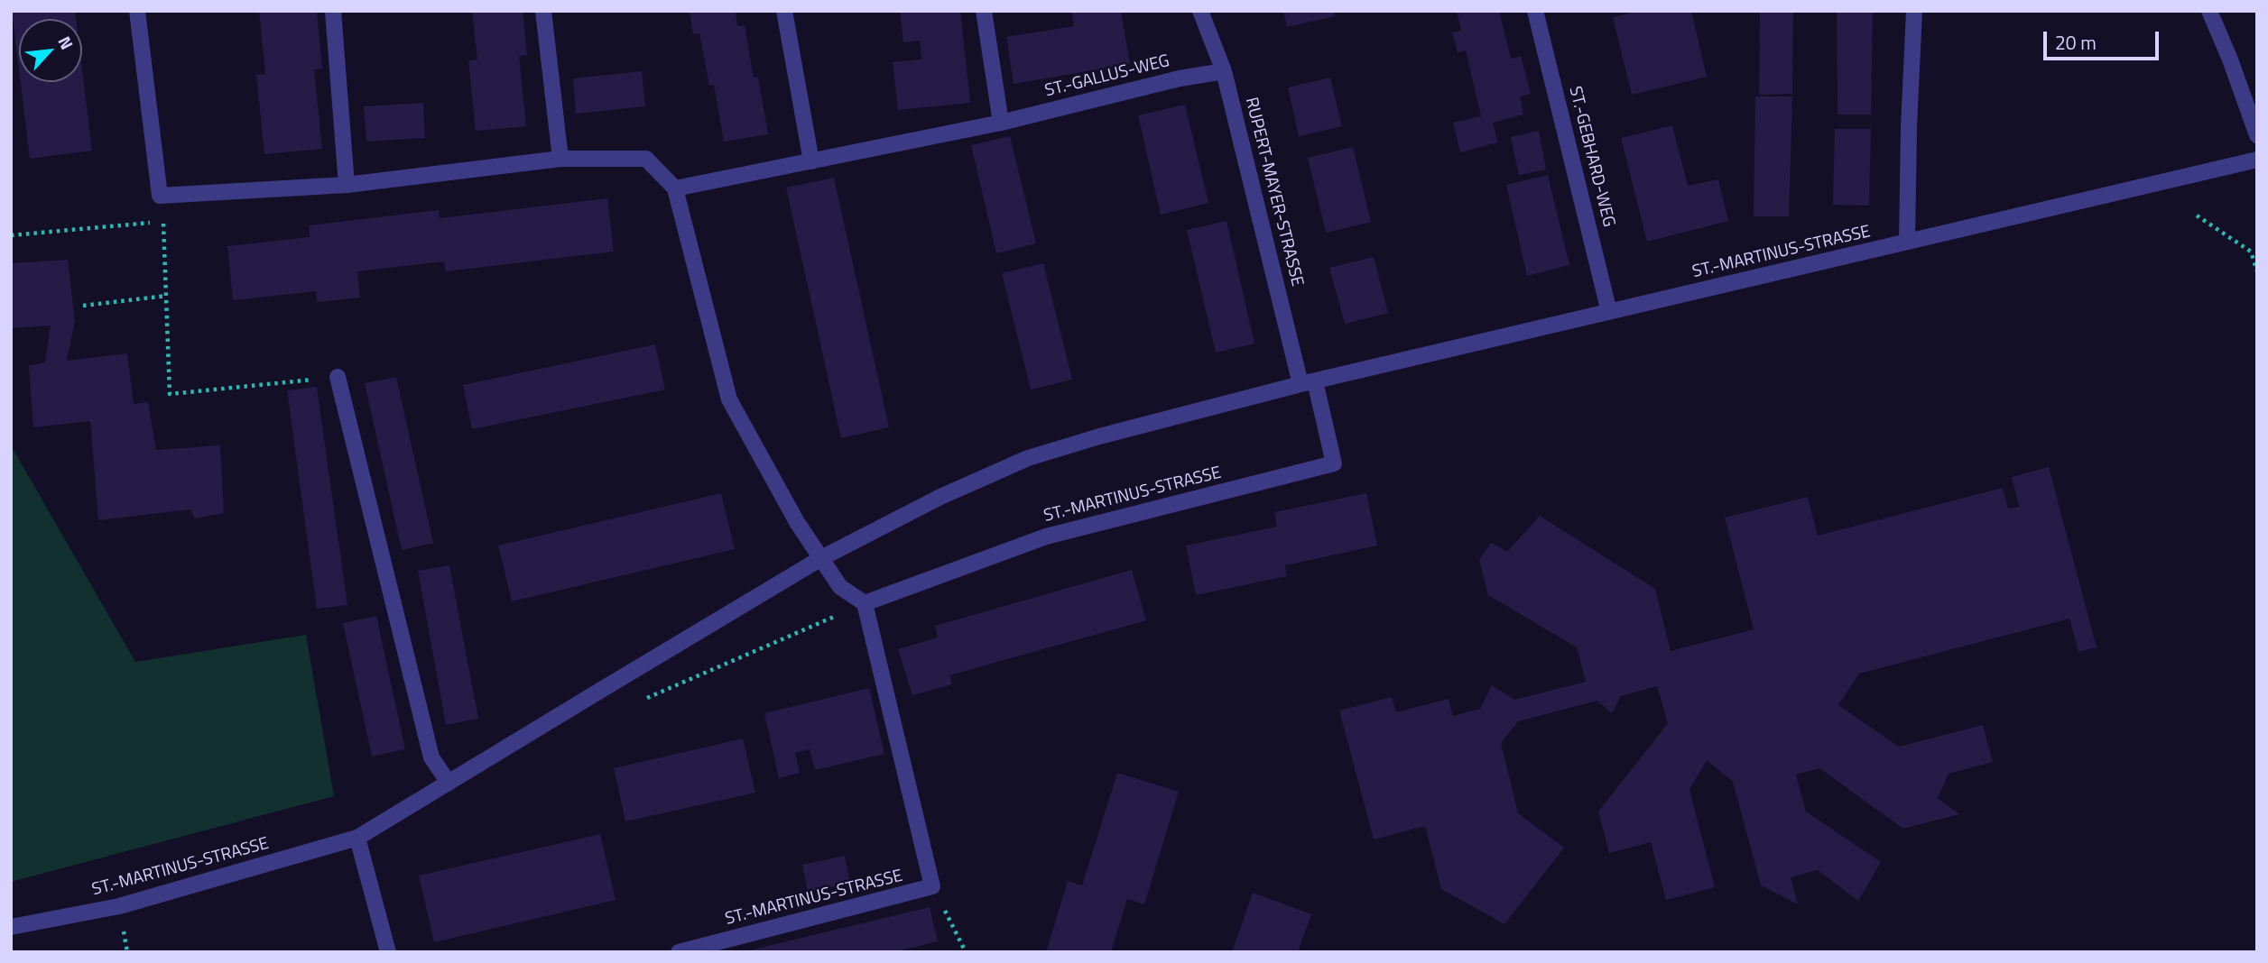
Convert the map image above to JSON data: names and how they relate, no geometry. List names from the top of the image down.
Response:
{
  "streets": {
    "street": [
      "ST.-GALLUS-WEG",
      "ST.-GEBHARD-WEG",
      "RUPERT-MAYER-STRASSE",
      "ST.-MARTINUS-STRASSE"
    ]
  },
  "crossings": [
    ["ST.-GALLUS-WEG", "RUPERT-MAYER-STRASSE"],
    ["ST.-GEBHARD-WEG", "ST.-MARTINUS-STRASSE"],
    ["RUPERT-MAYER-STRASSE", "ST.-MARTINUS-STRASSE"]
  ],
  "scale_bar": "20 m",
  "north": "top right"
}
